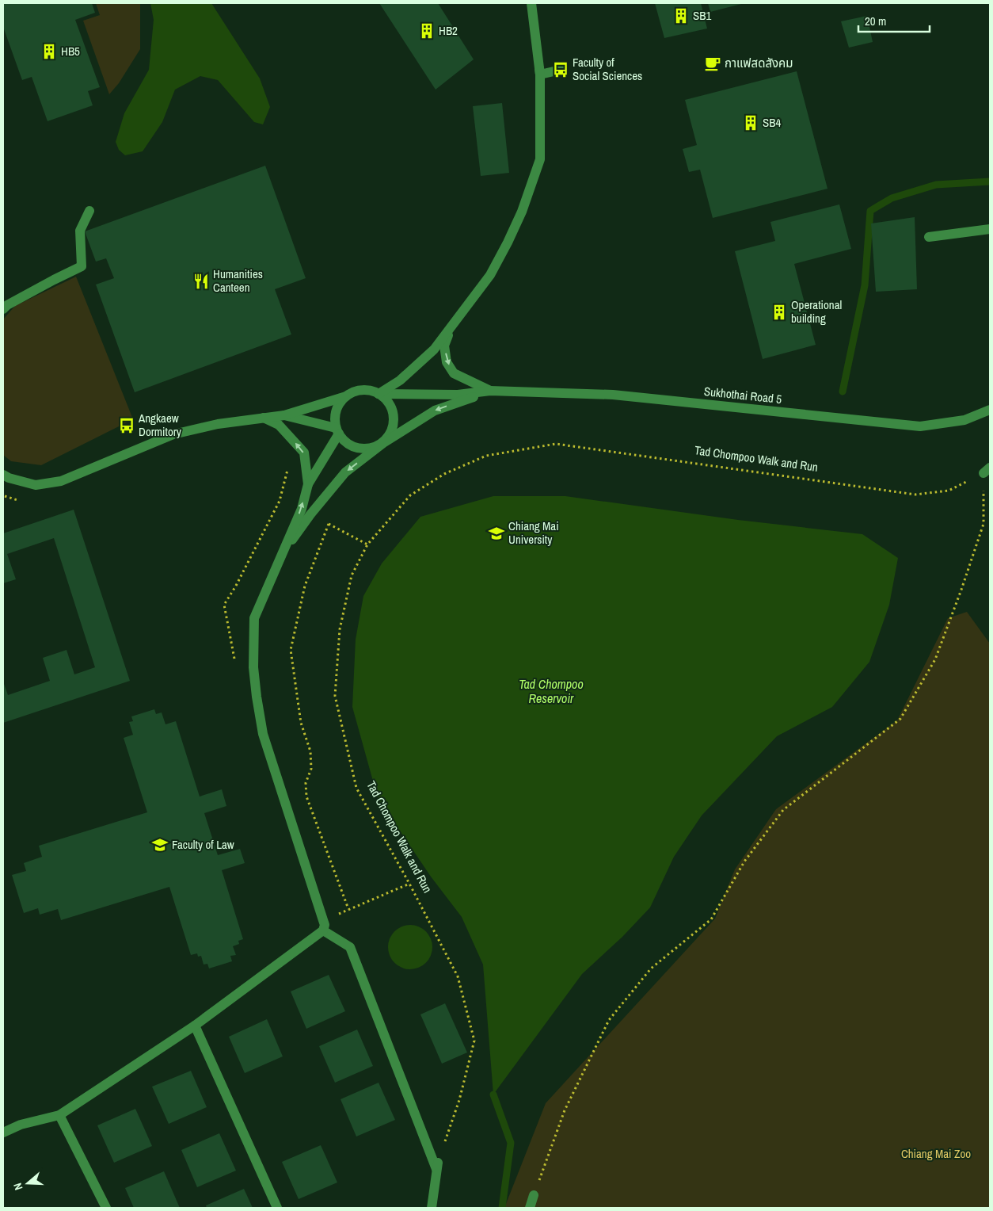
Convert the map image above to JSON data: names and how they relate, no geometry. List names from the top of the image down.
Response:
{
  "streets": {
    "street": ["Sukhothai Road 5"],
    "path": ["Tad Chompoo Walk and Run"]
  },
  "water": ["Tad Chompoo Reservoir"],
  "parks": ["Chiang Mai Zoo"],
  "places": {
    "building": [
      "SB1",
      "HB2",
      "HB5",
      "SB4",
      "Operational building"
    ],
    "cafe": ["กาแฟสดสังคม"],
    "bus stop": ["Faculty of Social Sciences", "Angkaew Dormitory"],
    "restaurant": ["Humanities Canteen"],
    "school or university": ["Chiang Mai University", "Faculty of Law"]
  },
  "scale_bar": "20 m",
  "north": "left"
}
